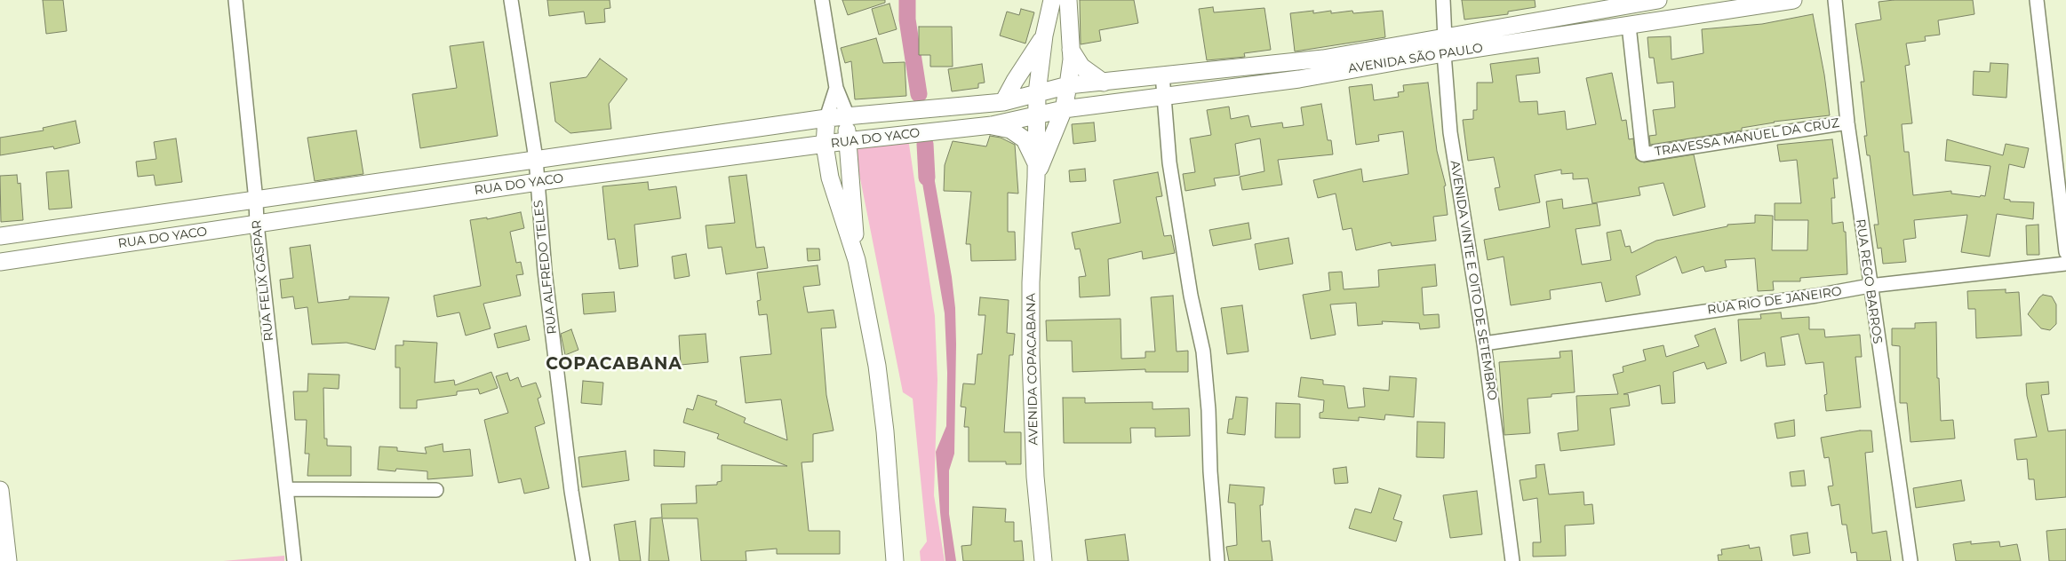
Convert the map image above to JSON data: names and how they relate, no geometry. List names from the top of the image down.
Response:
{
  "streets": {
    "street": [
      "AVENIDA SÃO PAULO",
      "TRAVESSA MANUEL DA CRUZ",
      "RUA DO YACO",
      "RUA ALFREDO TELES",
      "RUA FELIX GASPAR",
      "AVENIDA VINTE E OITO DE SETEMBRO",
      "RUA REGO BARROS",
      "RUA RIO DE JANEIRO",
      "AVENIDA COPACABANA"
    ]
  },
  "crossings": [
    ["AVENIDA SÃO PAULO", "TRAVESSA MANUEL DA CRUZ"],
    ["AVENIDA SÃO PAULO", "RUA DO YACO"],
    ["AVENIDA SÃO PAULO", "AVENIDA VINTE E OITO DE SETEMBRO"],
    ["AVENIDA SÃO PAULO", "AVENIDA COPACABANA"],
    ["TRAVESSA MANUEL DA CRUZ", "RUA REGO BARROS"],
    ["RUA DO YACO", "RUA ALFREDO TELES"],
    ["RUA DO YACO", "RUA FELIX GASPAR"],
    ["RUA DO YACO", "AVENIDA COPACABANA"],
    ["AVENIDA VINTE E OITO DE SETEMBRO", "RUA RIO DE JANEIRO"],
    ["RUA REGO BARROS", "RUA RIO DE JANEIRO"]
  ],
  "districts": ["COPACABANA"]
}
